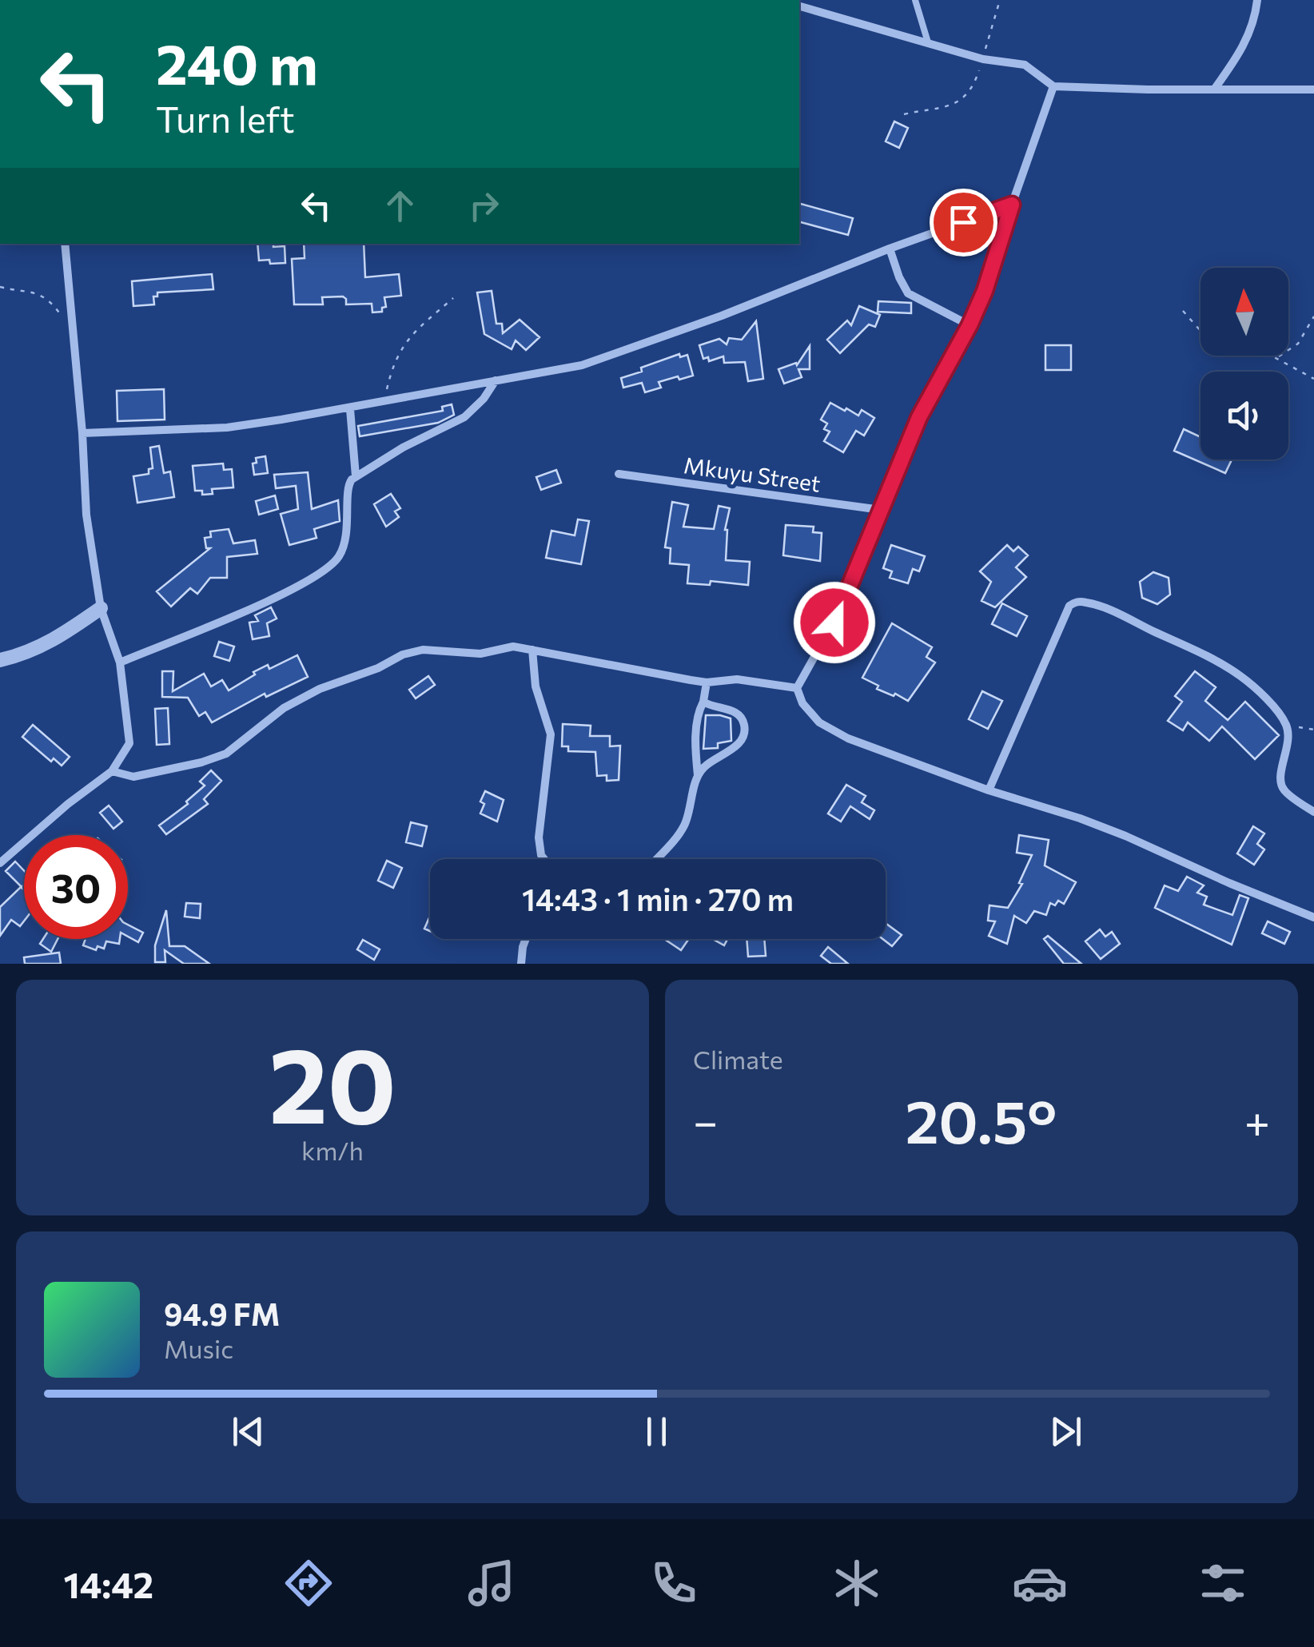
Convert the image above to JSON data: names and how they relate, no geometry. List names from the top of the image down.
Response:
{
  "streets": {
    "street": ["Mkuyu Street"]
  },
  "north": "top",
  "page": {
    "turn": ["240 m", "Turn left"],
    "limit": "30",
    "trip": "14:43 · 1 min · 270 m",
    "tile": [
      ["20", "km/h"],
      "Climate"
    ],
    "heat": ["−", "20.5°", "+"],
    "song": ["94.9 FM", "Music"],
    "tabs": "14:42"
  }
}
